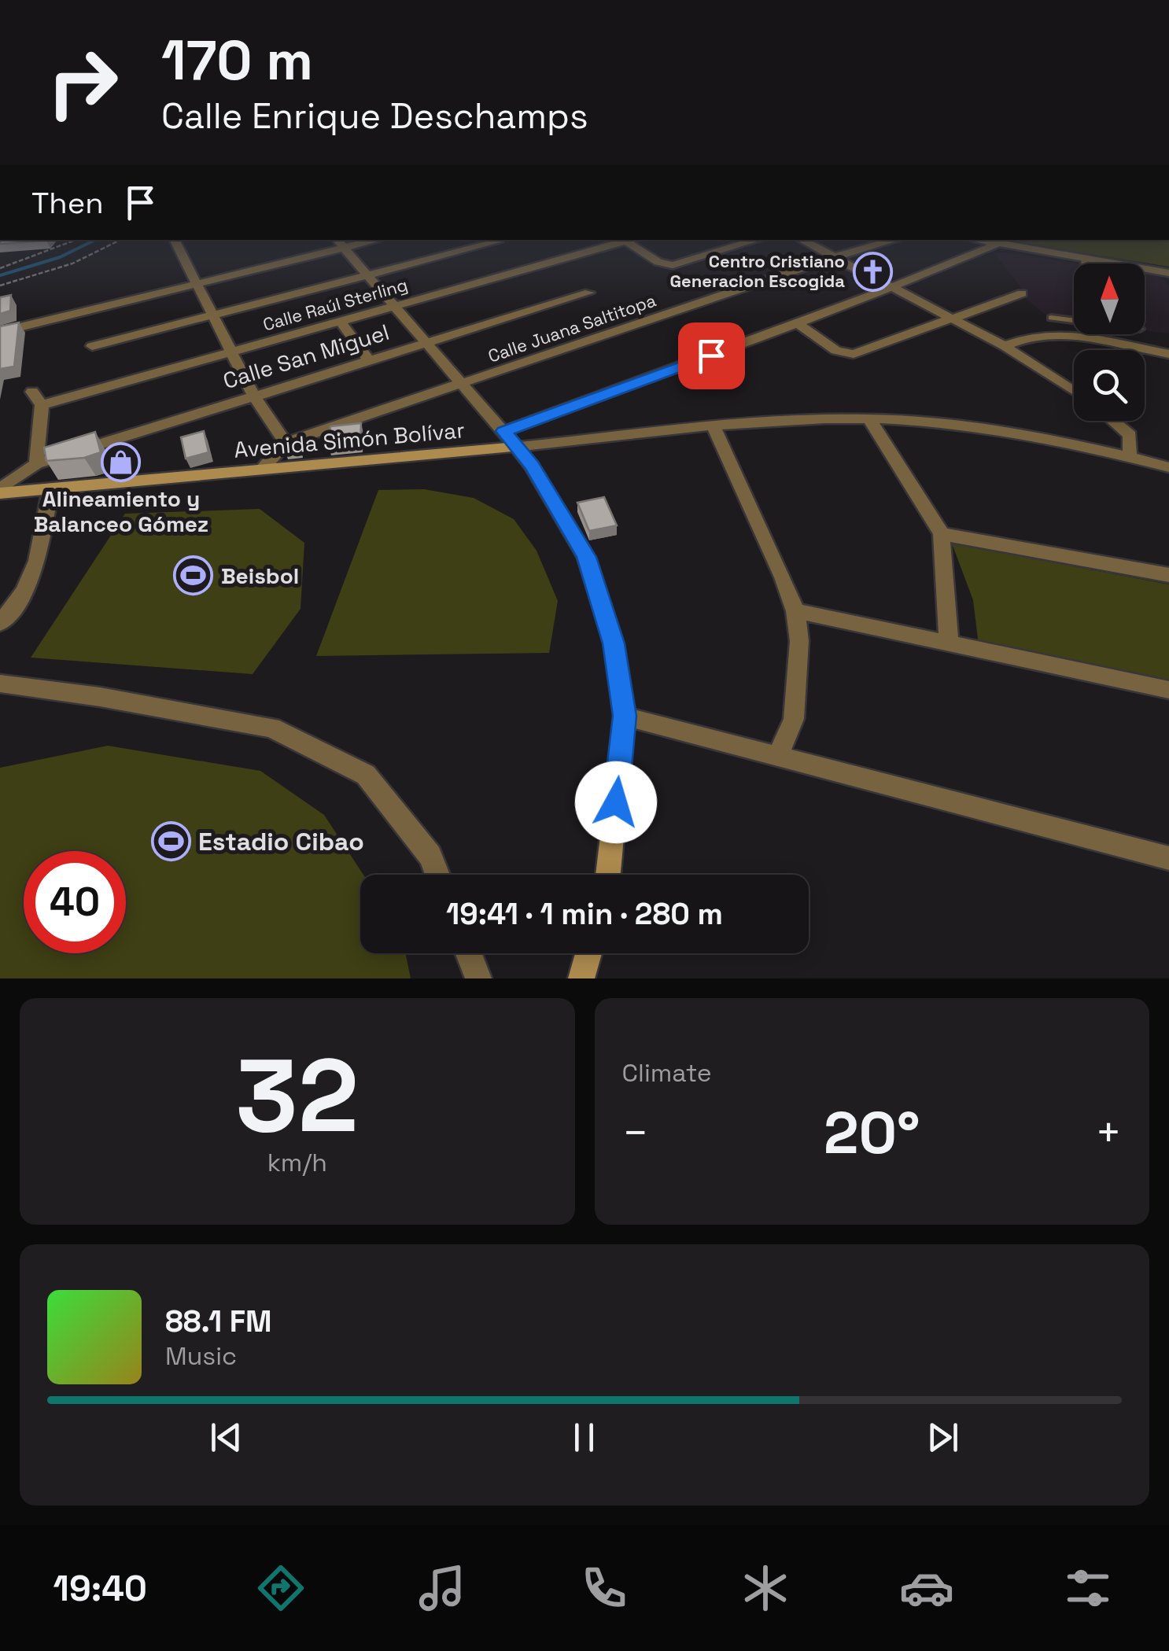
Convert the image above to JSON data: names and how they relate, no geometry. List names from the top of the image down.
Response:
{
  "streets": {
    "street": [
      "Calle Raúl Sterling",
      "Calle Juana Saltitopa",
      "Calle San Miguel",
      "Avenida Simón Bolívar"
    ]
  },
  "crossings": [
    ["Calle Juana Saltitopa", "Avenida Simón Bolívar"],
    ["Calle San Miguel", "Avenida Simón Bolívar"]
  ],
  "places": {
    "church": ["Centro Cristiano Generacion Escogida"],
    "shop": ["Alineamiento y Balanceo Gómez"],
    "sports": ["Beisbol", "Estadio Cibao"]
  },
  "north": "top",
  "page": {
    "turn": ["170 m", "Calle Enrique Deschamps"],
    "then": "Then",
    "limit": "40",
    "trip": "19:41 · 1 min · 280 m",
    "tile": [
      ["32", "km/h"],
      "Climate"
    ],
    "heat": ["−", "20°", "+"],
    "song": ["88.1 FM", "Music"],
    "tabs": "19:40"
  }
}
